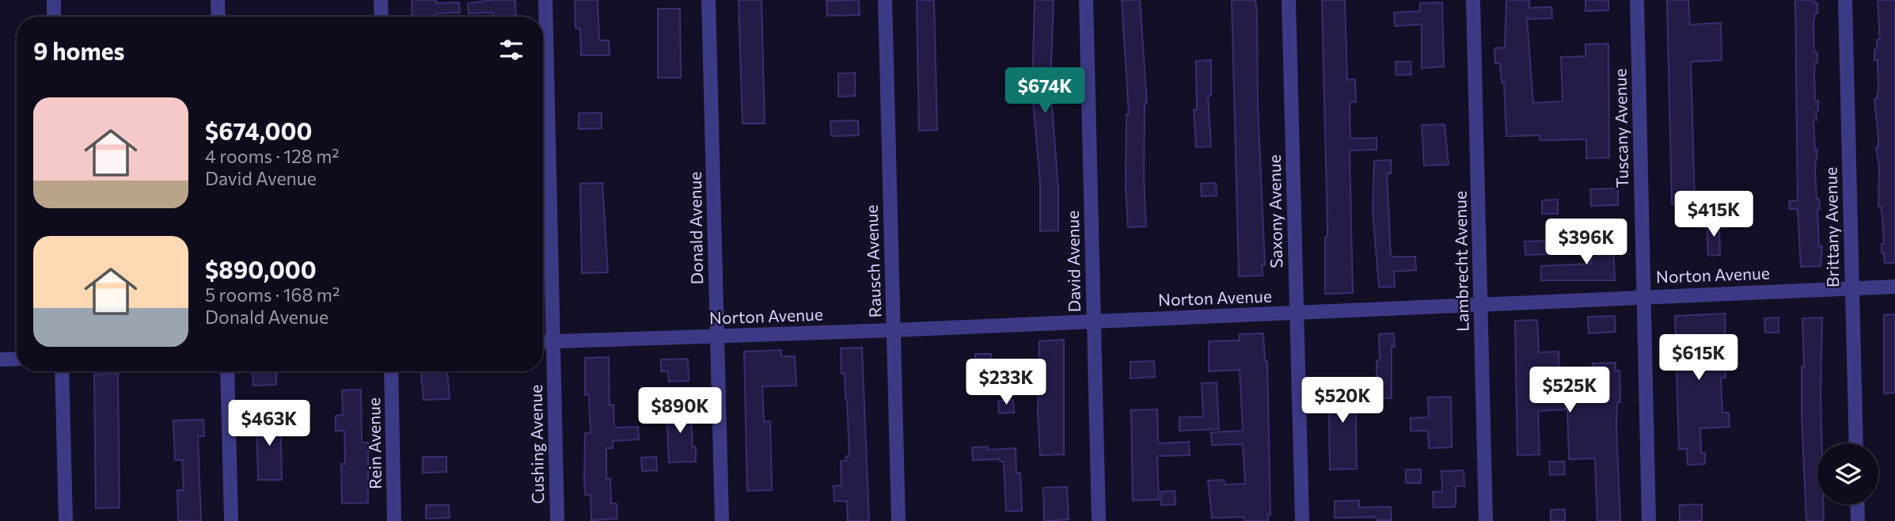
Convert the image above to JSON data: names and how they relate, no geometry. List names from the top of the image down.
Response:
{
  "streets": {
    "street": [
      "Tuscany Avenue",
      "Saxony Avenue",
      "Brittany Avenue",
      "Donald Avenue",
      "Rausch Avenue",
      "David Avenue",
      "Lambrecht Avenue",
      "Norton Avenue",
      "Rein Avenue",
      "Cushing Avenue"
    ]
  },
  "crossings": [
    ["Tuscany Avenue", "Norton Avenue"],
    ["Saxony Avenue", "Norton Avenue"],
    ["Brittany Avenue", "Norton Avenue"],
    ["Donald Avenue", "Norton Avenue"],
    ["Rausch Avenue", "Norton Avenue"],
    ["David Avenue", "Norton Avenue"],
    ["Lambrecht Avenue", "Norton Avenue"],
    ["Norton Avenue", "Cushing Avenue"]
  ],
  "page": {
    "heading": "9 homes",
    "price": [
      "$674K",
      "$415K",
      "$396K",
      "$615K",
      "$233K",
      "$525K",
      "$520K",
      "$890K",
      "$463K"
    ],
    "list": [
      {
        "name": "$674,000",
        "note": "4 rooms · 128 m² · David Avenue"
      },
      {
        "name": "$890,000",
        "note": "5 rooms · 168 m² · Donald Avenue"
      }
    ]
  }
}
